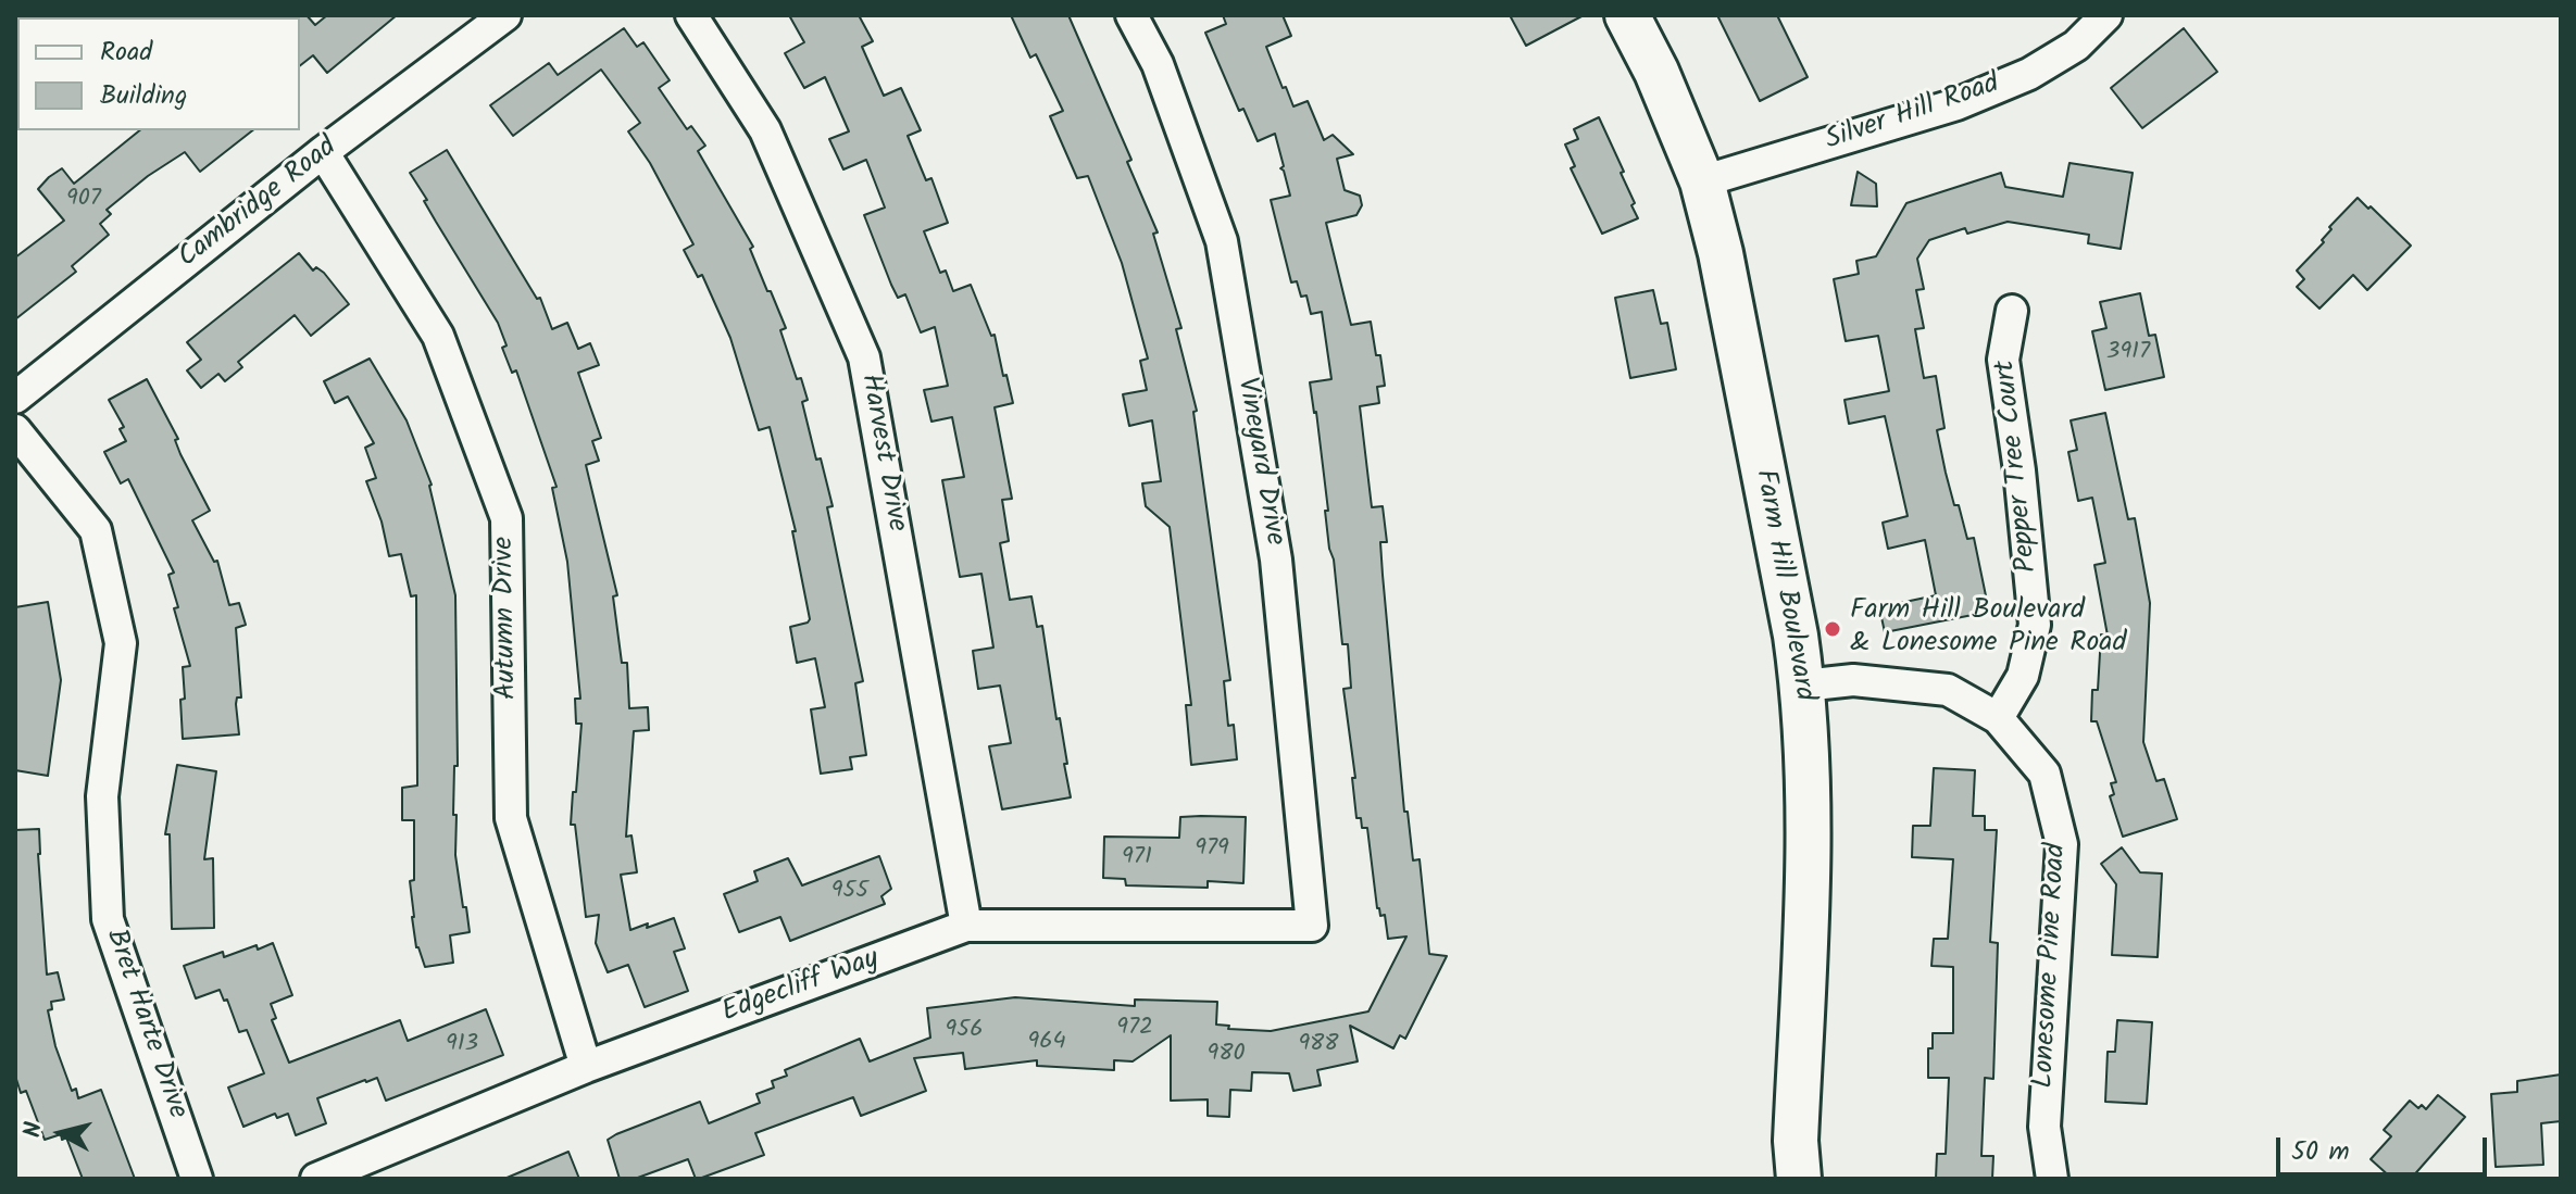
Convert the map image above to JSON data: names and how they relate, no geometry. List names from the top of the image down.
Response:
{
  "streets": {
    "main road": ["Farm Hill Boulevard"],
    "street": [
      "Silver Hill Road",
      "Cambridge Road",
      "Harvest Drive",
      "Vineyard Drive",
      "Pepper Tree Court",
      "Autumn Drive",
      "Lonesome Pine Road",
      "Edgecliff Way",
      "Bret Harte Drive"
    ]
  },
  "crossings": [
    ["Silver Hill Road", "Farm Hill Boulevard"],
    ["Cambridge Road", "Autumn Drive"],
    ["Harvest Drive", "Edgecliff Way"],
    ["Vineyard Drive", "Edgecliff Way"],
    ["Pepper Tree Court", "Lonesome Pine Road"],
    ["Autumn Drive", "Edgecliff Way"]
  ],
  "places": ["Farm Hill Boulevard & Lonesome Pine Road"],
  "house_numbers": [
    "907",
    "3917",
    "979",
    "971",
    "955",
    "972",
    "956",
    "964",
    "913",
    "988",
    "980"
  ],
  "legend": ["Road", "Building"],
  "scale_bar": "50 m",
  "north": "left"
}
